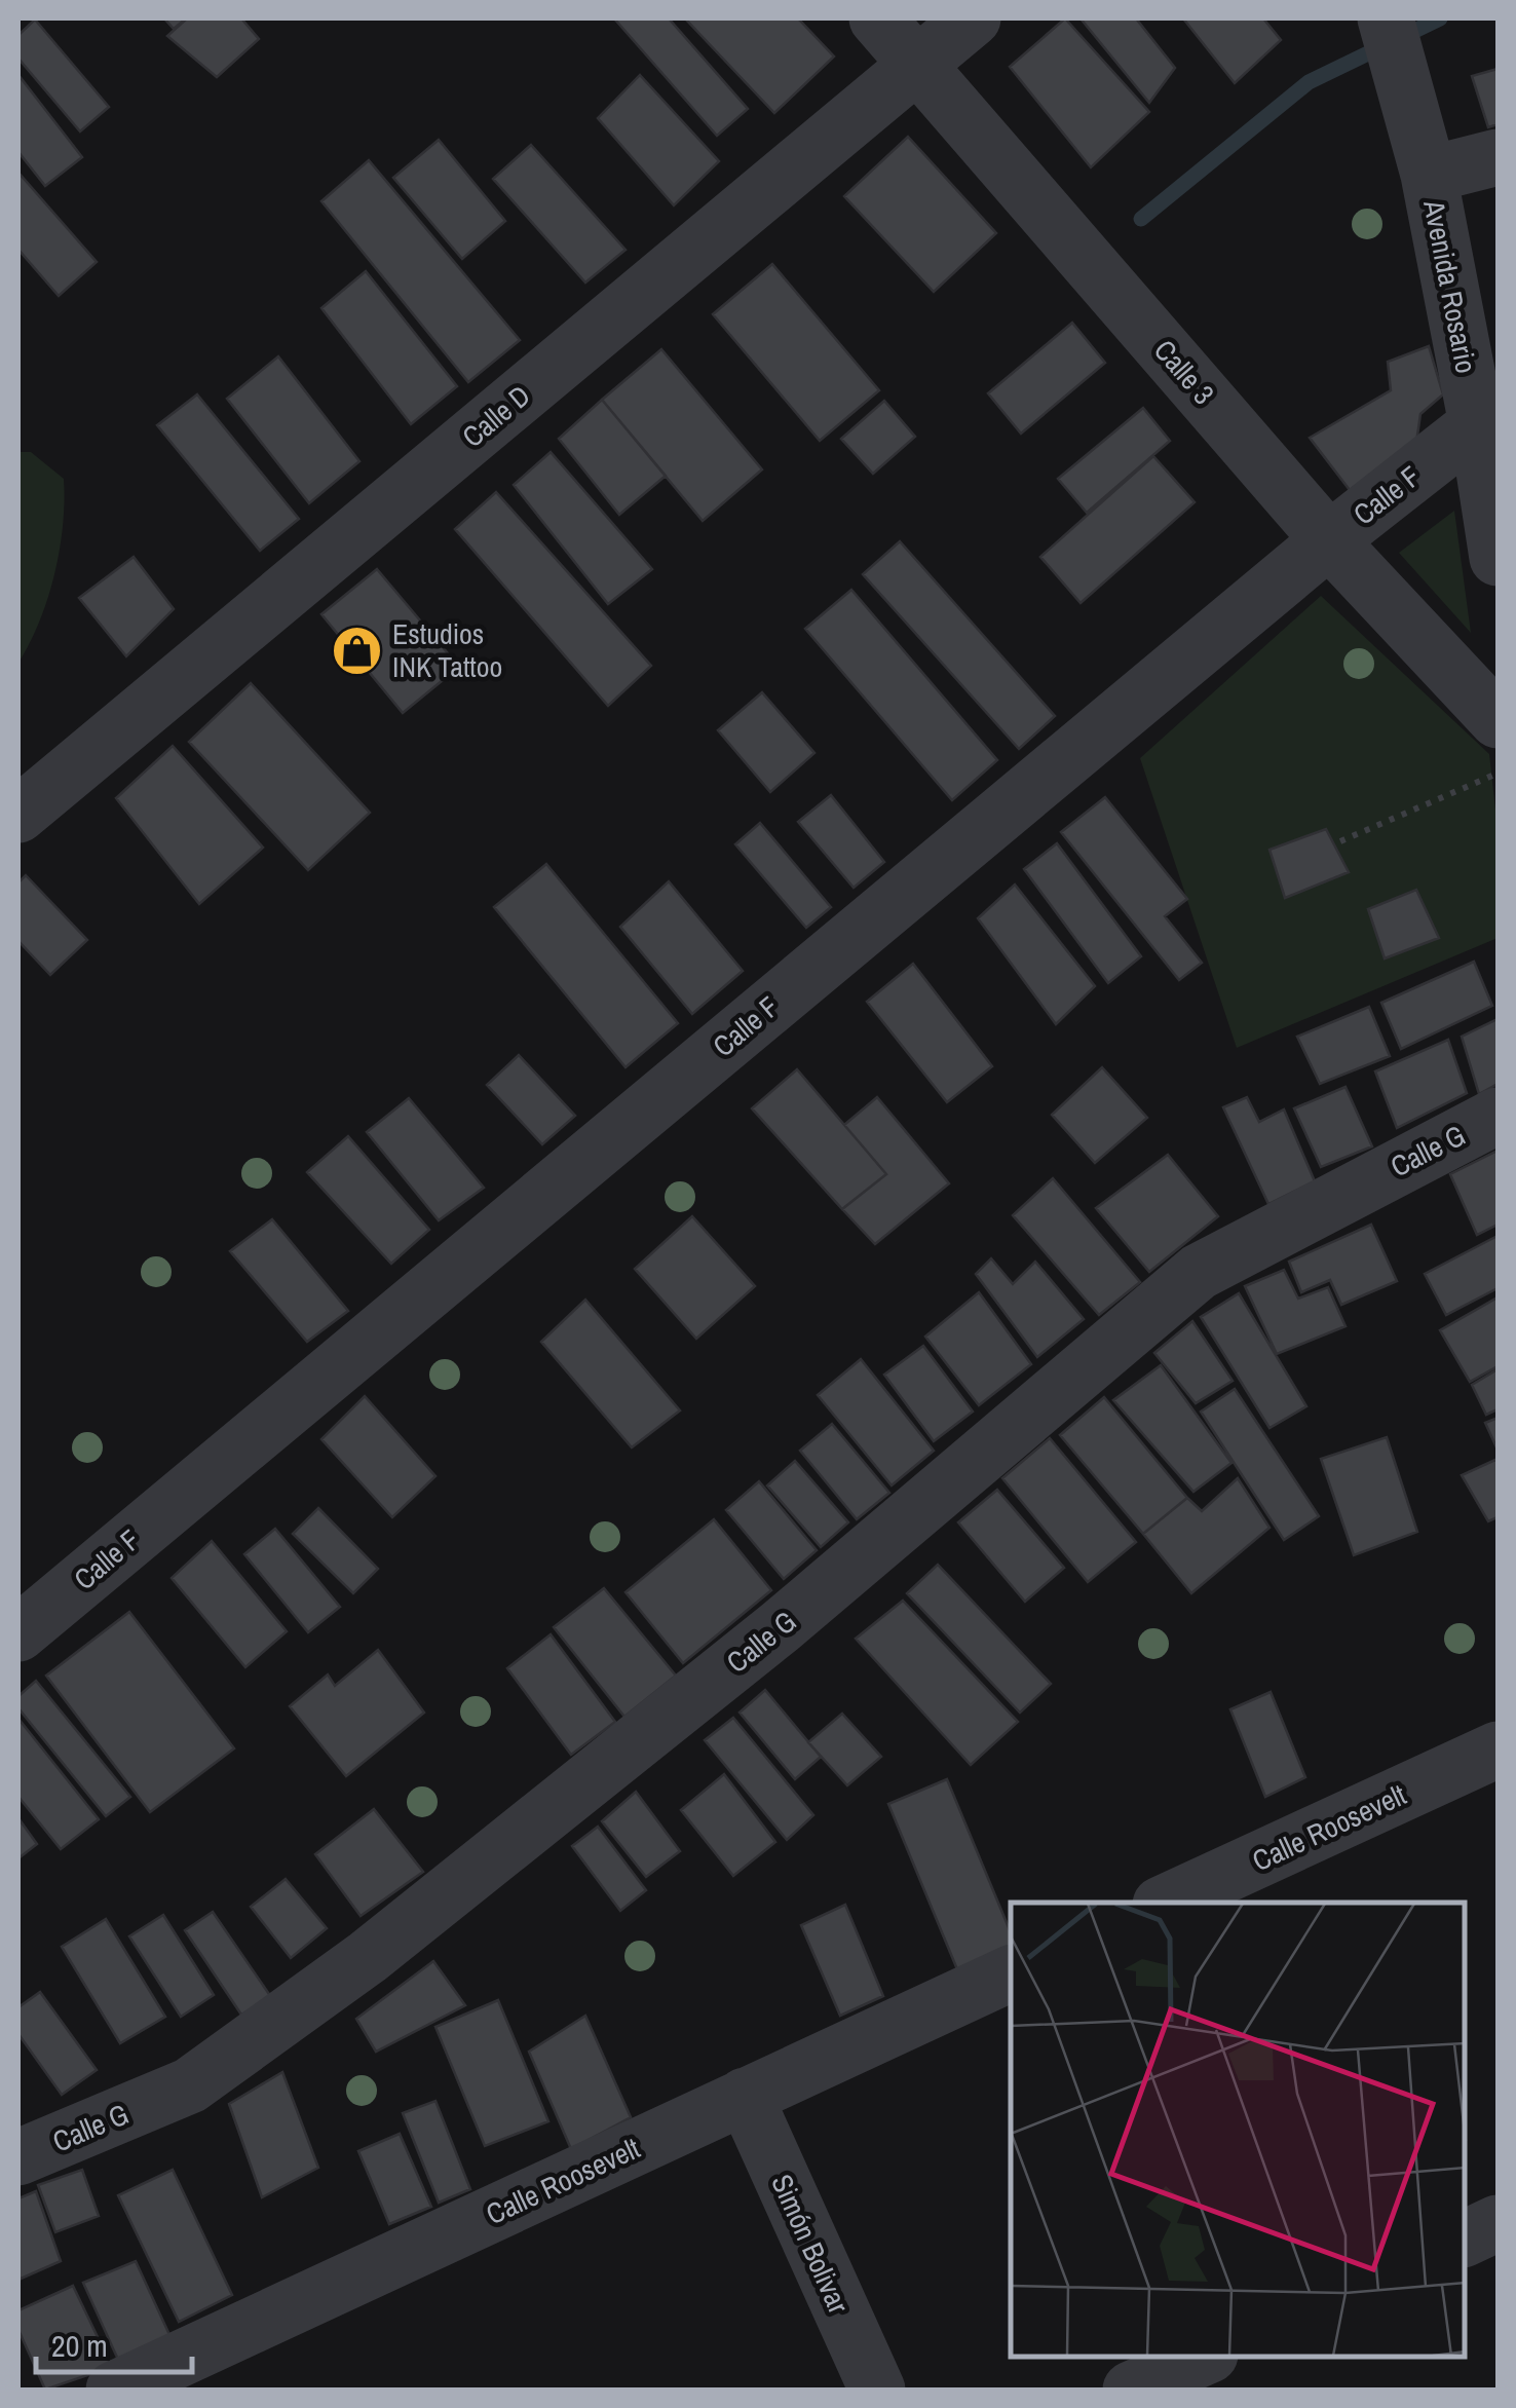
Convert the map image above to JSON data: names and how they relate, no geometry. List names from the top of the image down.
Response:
{
  "streets": {
    "street": [
      "Avenida Rosario",
      "Calle 3",
      "Calle D",
      "Calle F",
      "Calle G",
      "Calle Roosevelt",
      "Simón Bolivar"
    ]
  },
  "crossings": [
    ["Avenida Rosario", "Calle F"],
    ["Calle 3", "Calle D"],
    ["Calle 3", "Calle F"],
    ["Calle Roosevelt", "Simón Bolivar"]
  ],
  "places": {
    "shop": ["Estudios INK Tattoo"]
  },
  "scale_bar": "20 m"
}
